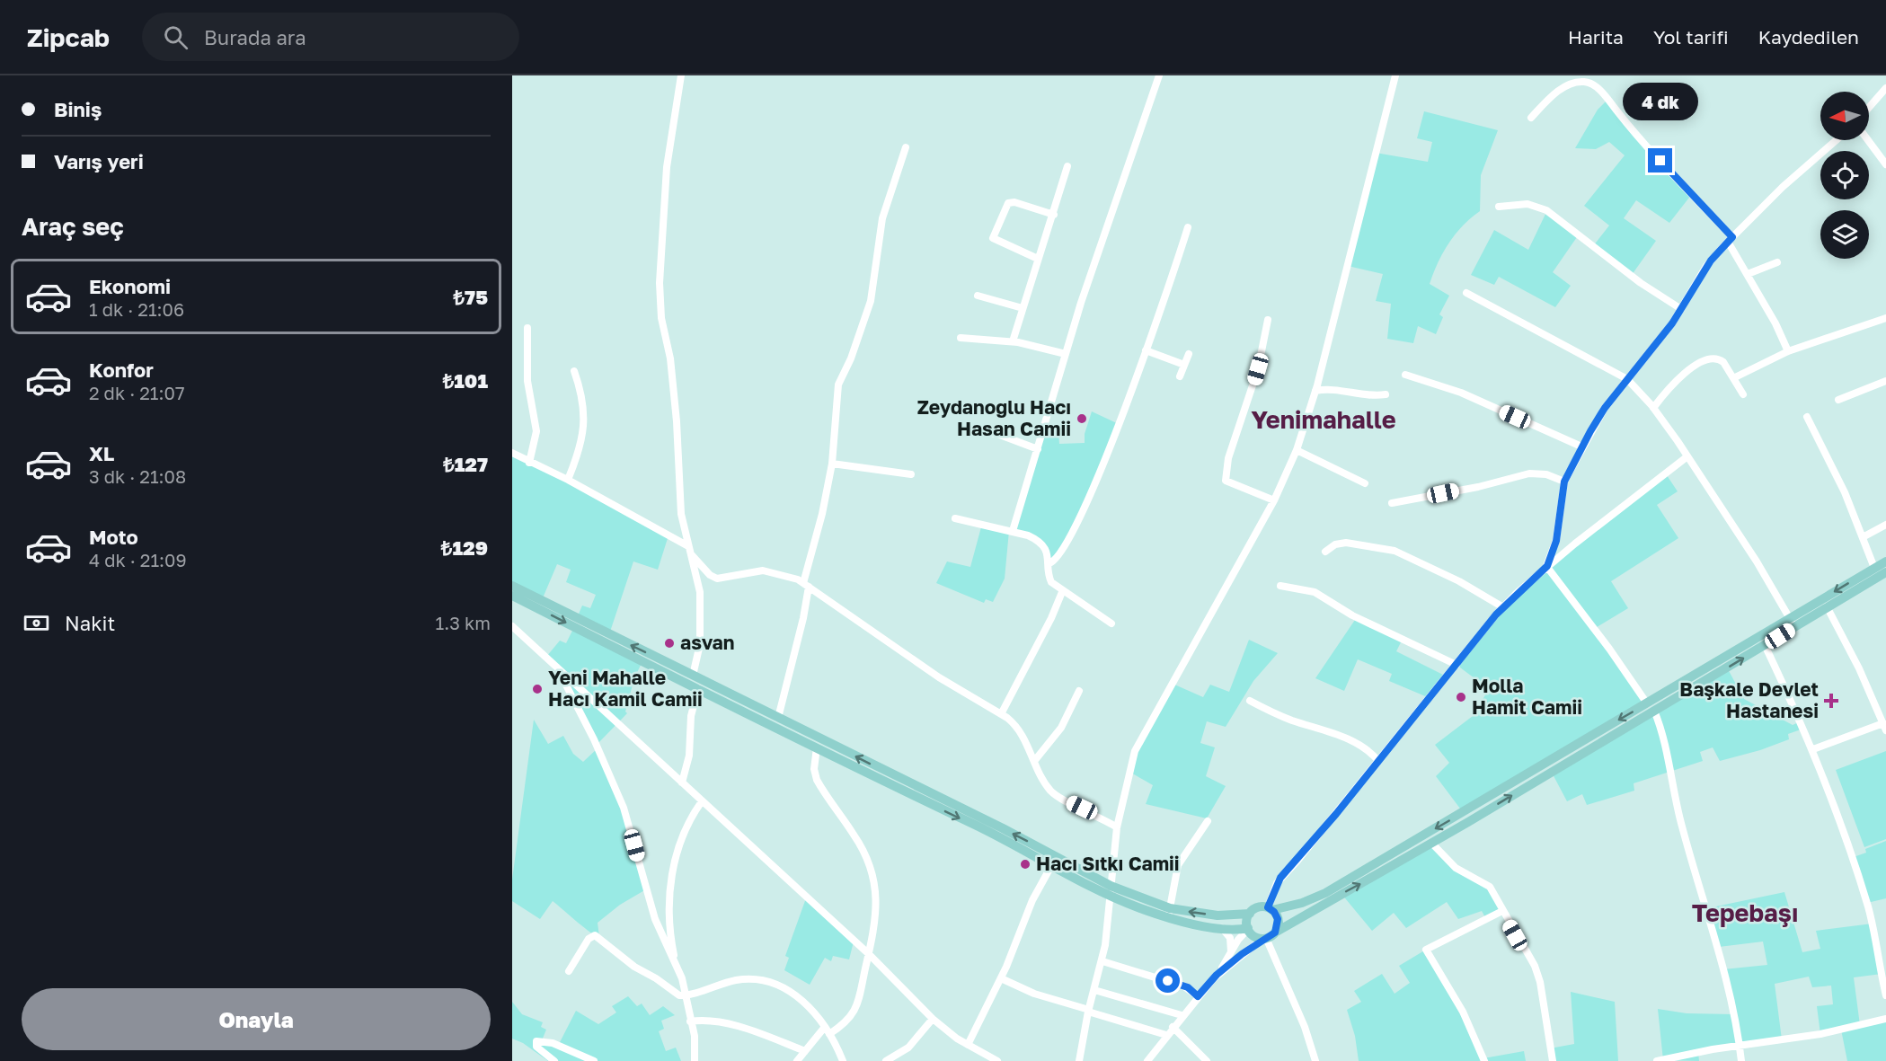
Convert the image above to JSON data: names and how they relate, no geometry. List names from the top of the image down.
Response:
{
  "districts": ["Yenimahalle", "Tepebaşı"],
  "places": {
    "other": [
      "Zeydanoğlu Hacı Hasan Camii",
      "asvan",
      "Yeni Mahalle Hacı Kamil Camii",
      "Molla Hamit Camii",
      "Hacı Sıtkı Camii"
    ],
    "health": ["Başkale Devlet Hastanesi"]
  },
  "north": "left",
  "page": {
    "header": "Zipcab",
    "search": "Burada ara",
    "nav": ["Harita", "Yol tarifi", "Kaydedilen"],
    "banner": ["Biniş", "Varış yeri"],
    "bubble": "4 dk",
    "heading": "Araç seç",
    "list": [
      {
        "name": "Ekonomi",
        "note": "1 dk · 21:06",
        "value": "₺75"
      },
      {
        "name": "Konfor",
        "note": "2 dk · 21:07",
        "value": "₺101"
      },
      {
        "name": "XL",
        "note": "3 dk · 21:08",
        "value": "₺127"
      },
      {
        "name": "Moto",
        "note": "4 dk · 21:09",
        "value": "₺129"
      }
    ],
    "pay": ["Nakit", "1.3 km"],
    "buttons": "Onayla"
  }
}
